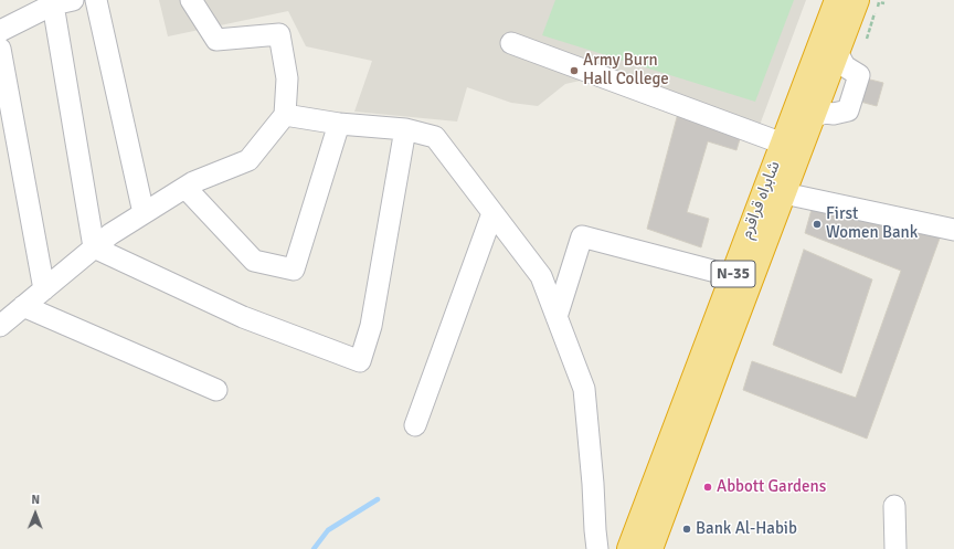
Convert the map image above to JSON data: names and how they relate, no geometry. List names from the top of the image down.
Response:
{
  "streets": {
    "highway": ["شاہراہ قراقرم", "N-35"]
  },
  "places": [
    "Army Burn Hall College",
    "First Women Bank",
    "Abbott Gardens",
    "Bank Al-Habib"
  ],
  "north": "top"
}
